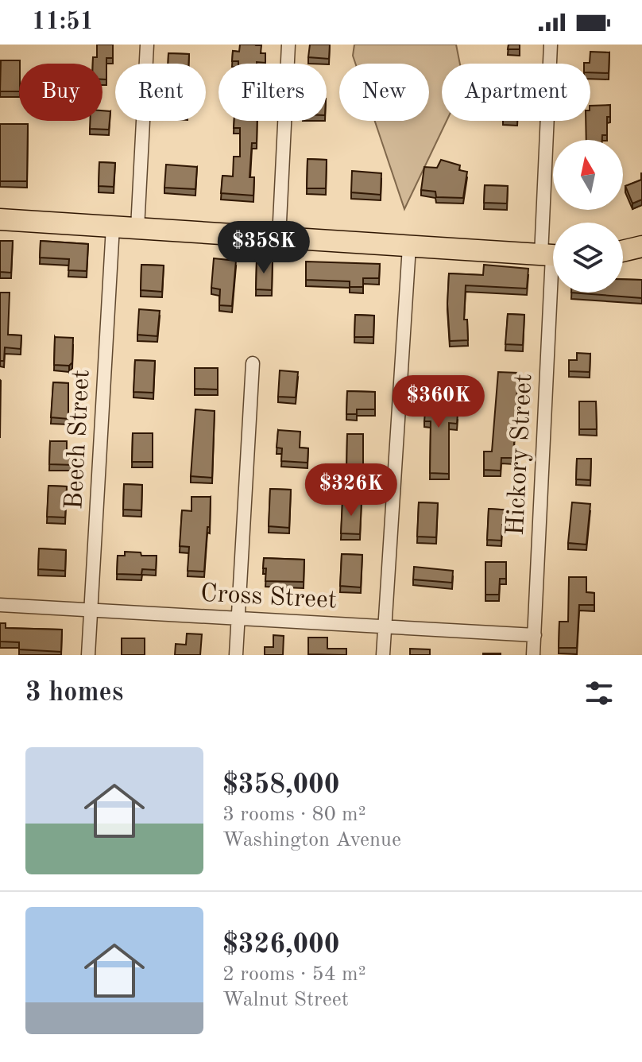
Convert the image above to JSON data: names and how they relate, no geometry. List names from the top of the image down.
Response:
{
  "streets": {
    "street": ["Beech Street", "Hickory Street", "Cross Street"]
  },
  "crossings": [
    ["Beech Street", "Cross Street"],
    ["Hickory Street", "Cross Street"]
  ],
  "north": "top",
  "page": {
    "status": "11:51",
    "chip": [
      "Buy",
      "Rent",
      "Filters",
      "New",
      "Apartment"
    ],
    "price": ["$358K", "$360K", "$326K"],
    "heading": "3 homes",
    "list": [
      {
        "name": "$358,000",
        "note": "3 rooms · 80 m² · Washington Avenue"
      },
      {
        "name": "$326,000",
        "note": "2 rooms · 54 m² · Walnut Street"
      }
    ]
  }
}
